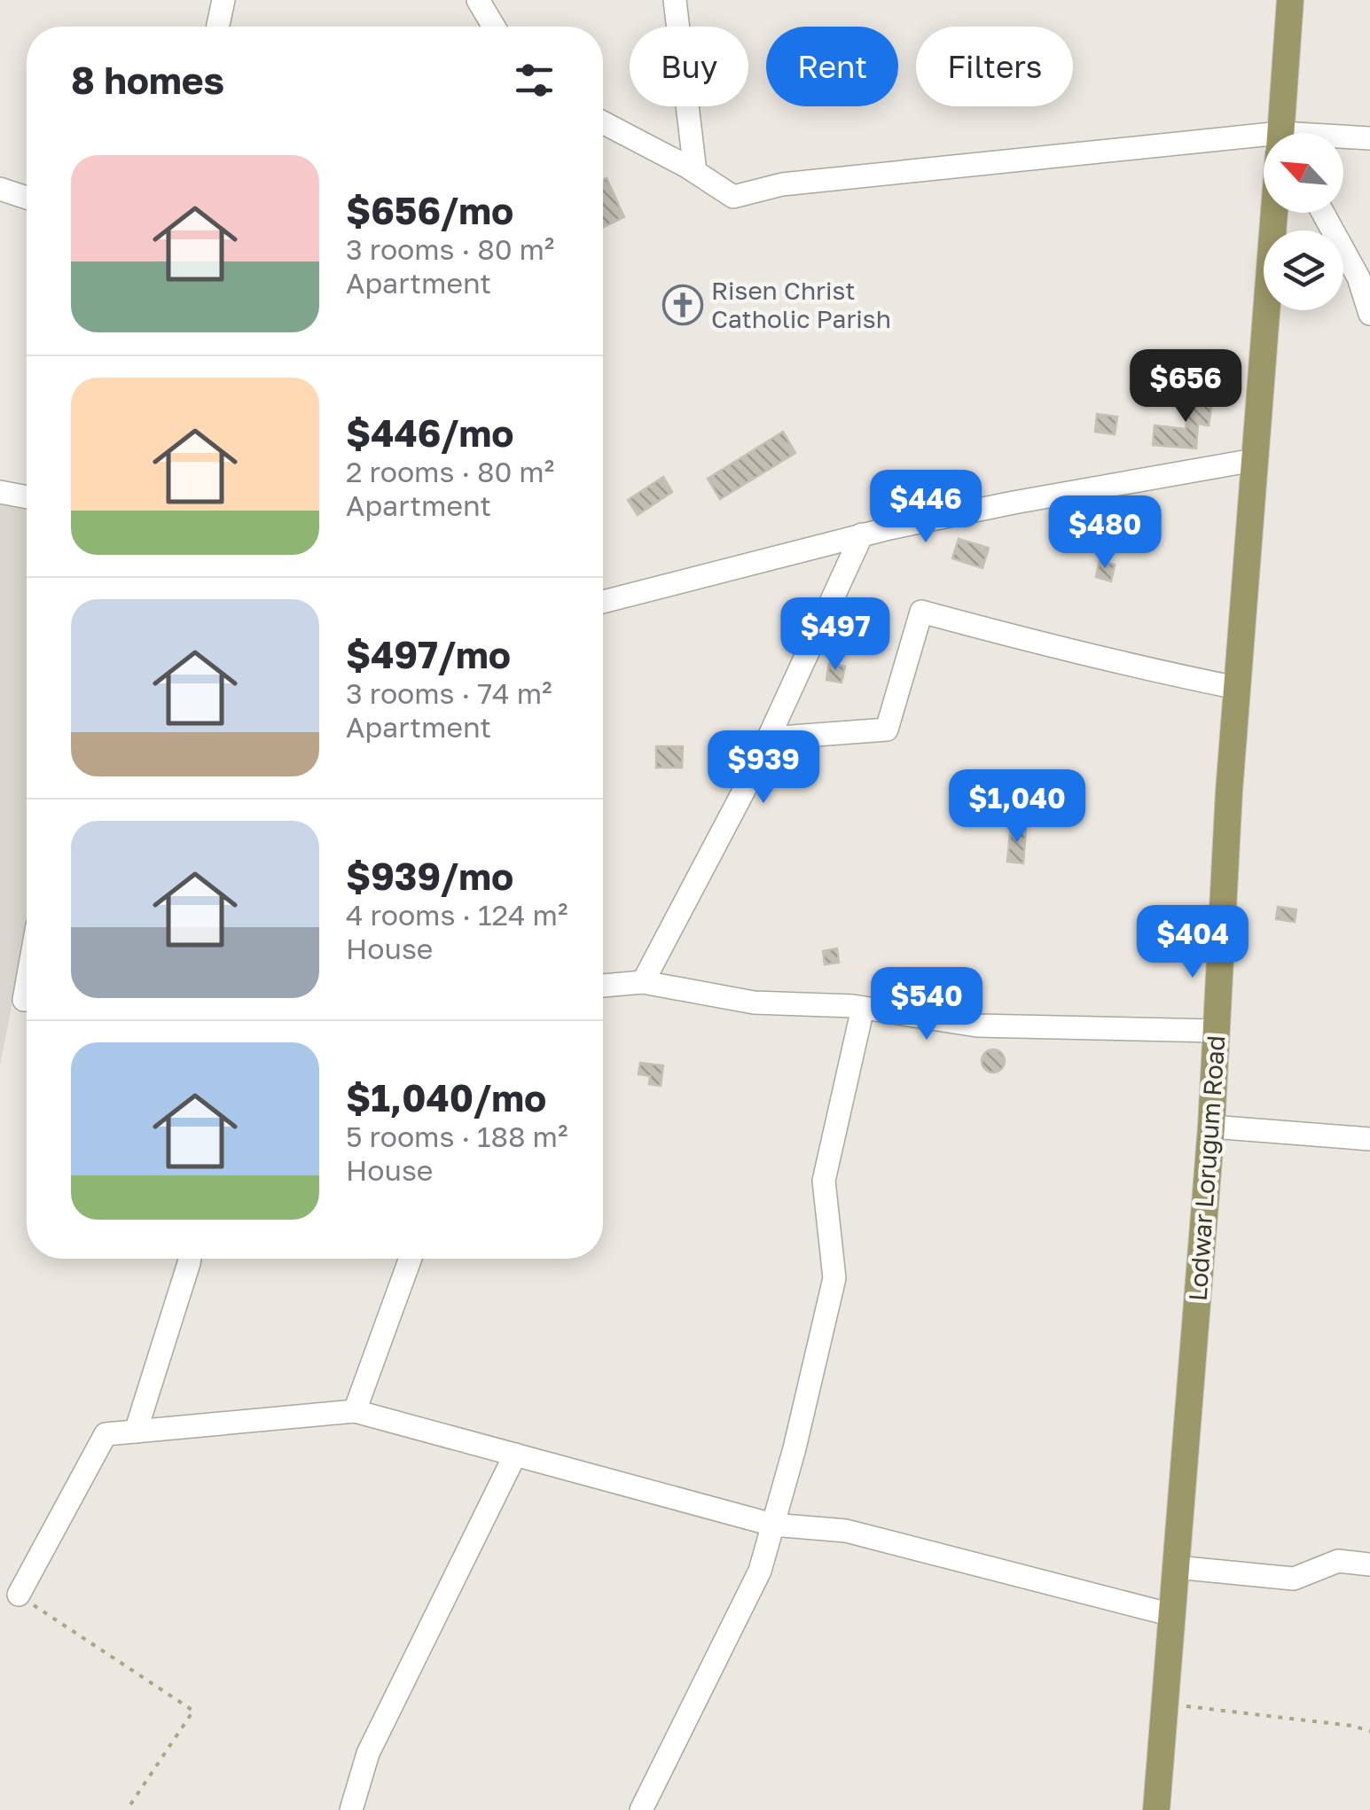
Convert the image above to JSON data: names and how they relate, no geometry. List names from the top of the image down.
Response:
{
  "streets": {
    "main road": ["Lodwar Lorugum Road"]
  },
  "places": {
    "church": ["Risen Christ Catholic Parish"]
  },
  "north": "top left",
  "page": {
    "chip": ["Buy", "Rent", "Filters"],
    "heading": "8 homes",
    "list": [
      {
        "name": "$656/mo",
        "note": "3 rooms · 80 m² · Apartment"
      },
      {
        "name": "$446/mo",
        "note": "2 rooms · 80 m² · Apartment"
      },
      {
        "name": "$497/mo",
        "note": "3 rooms · 74 m² · Apartment"
      },
      {
        "name": "$939/mo",
        "note": "4 rooms · 124 m² · House"
      },
      {
        "name": "$1,040/mo",
        "note": "5 rooms · 188 m² · House"
      }
    ],
    "price": [
      "$656",
      "$446",
      "$480",
      "$497",
      "$939",
      "$1,040",
      "$404",
      "$540"
    ]
  }
}
